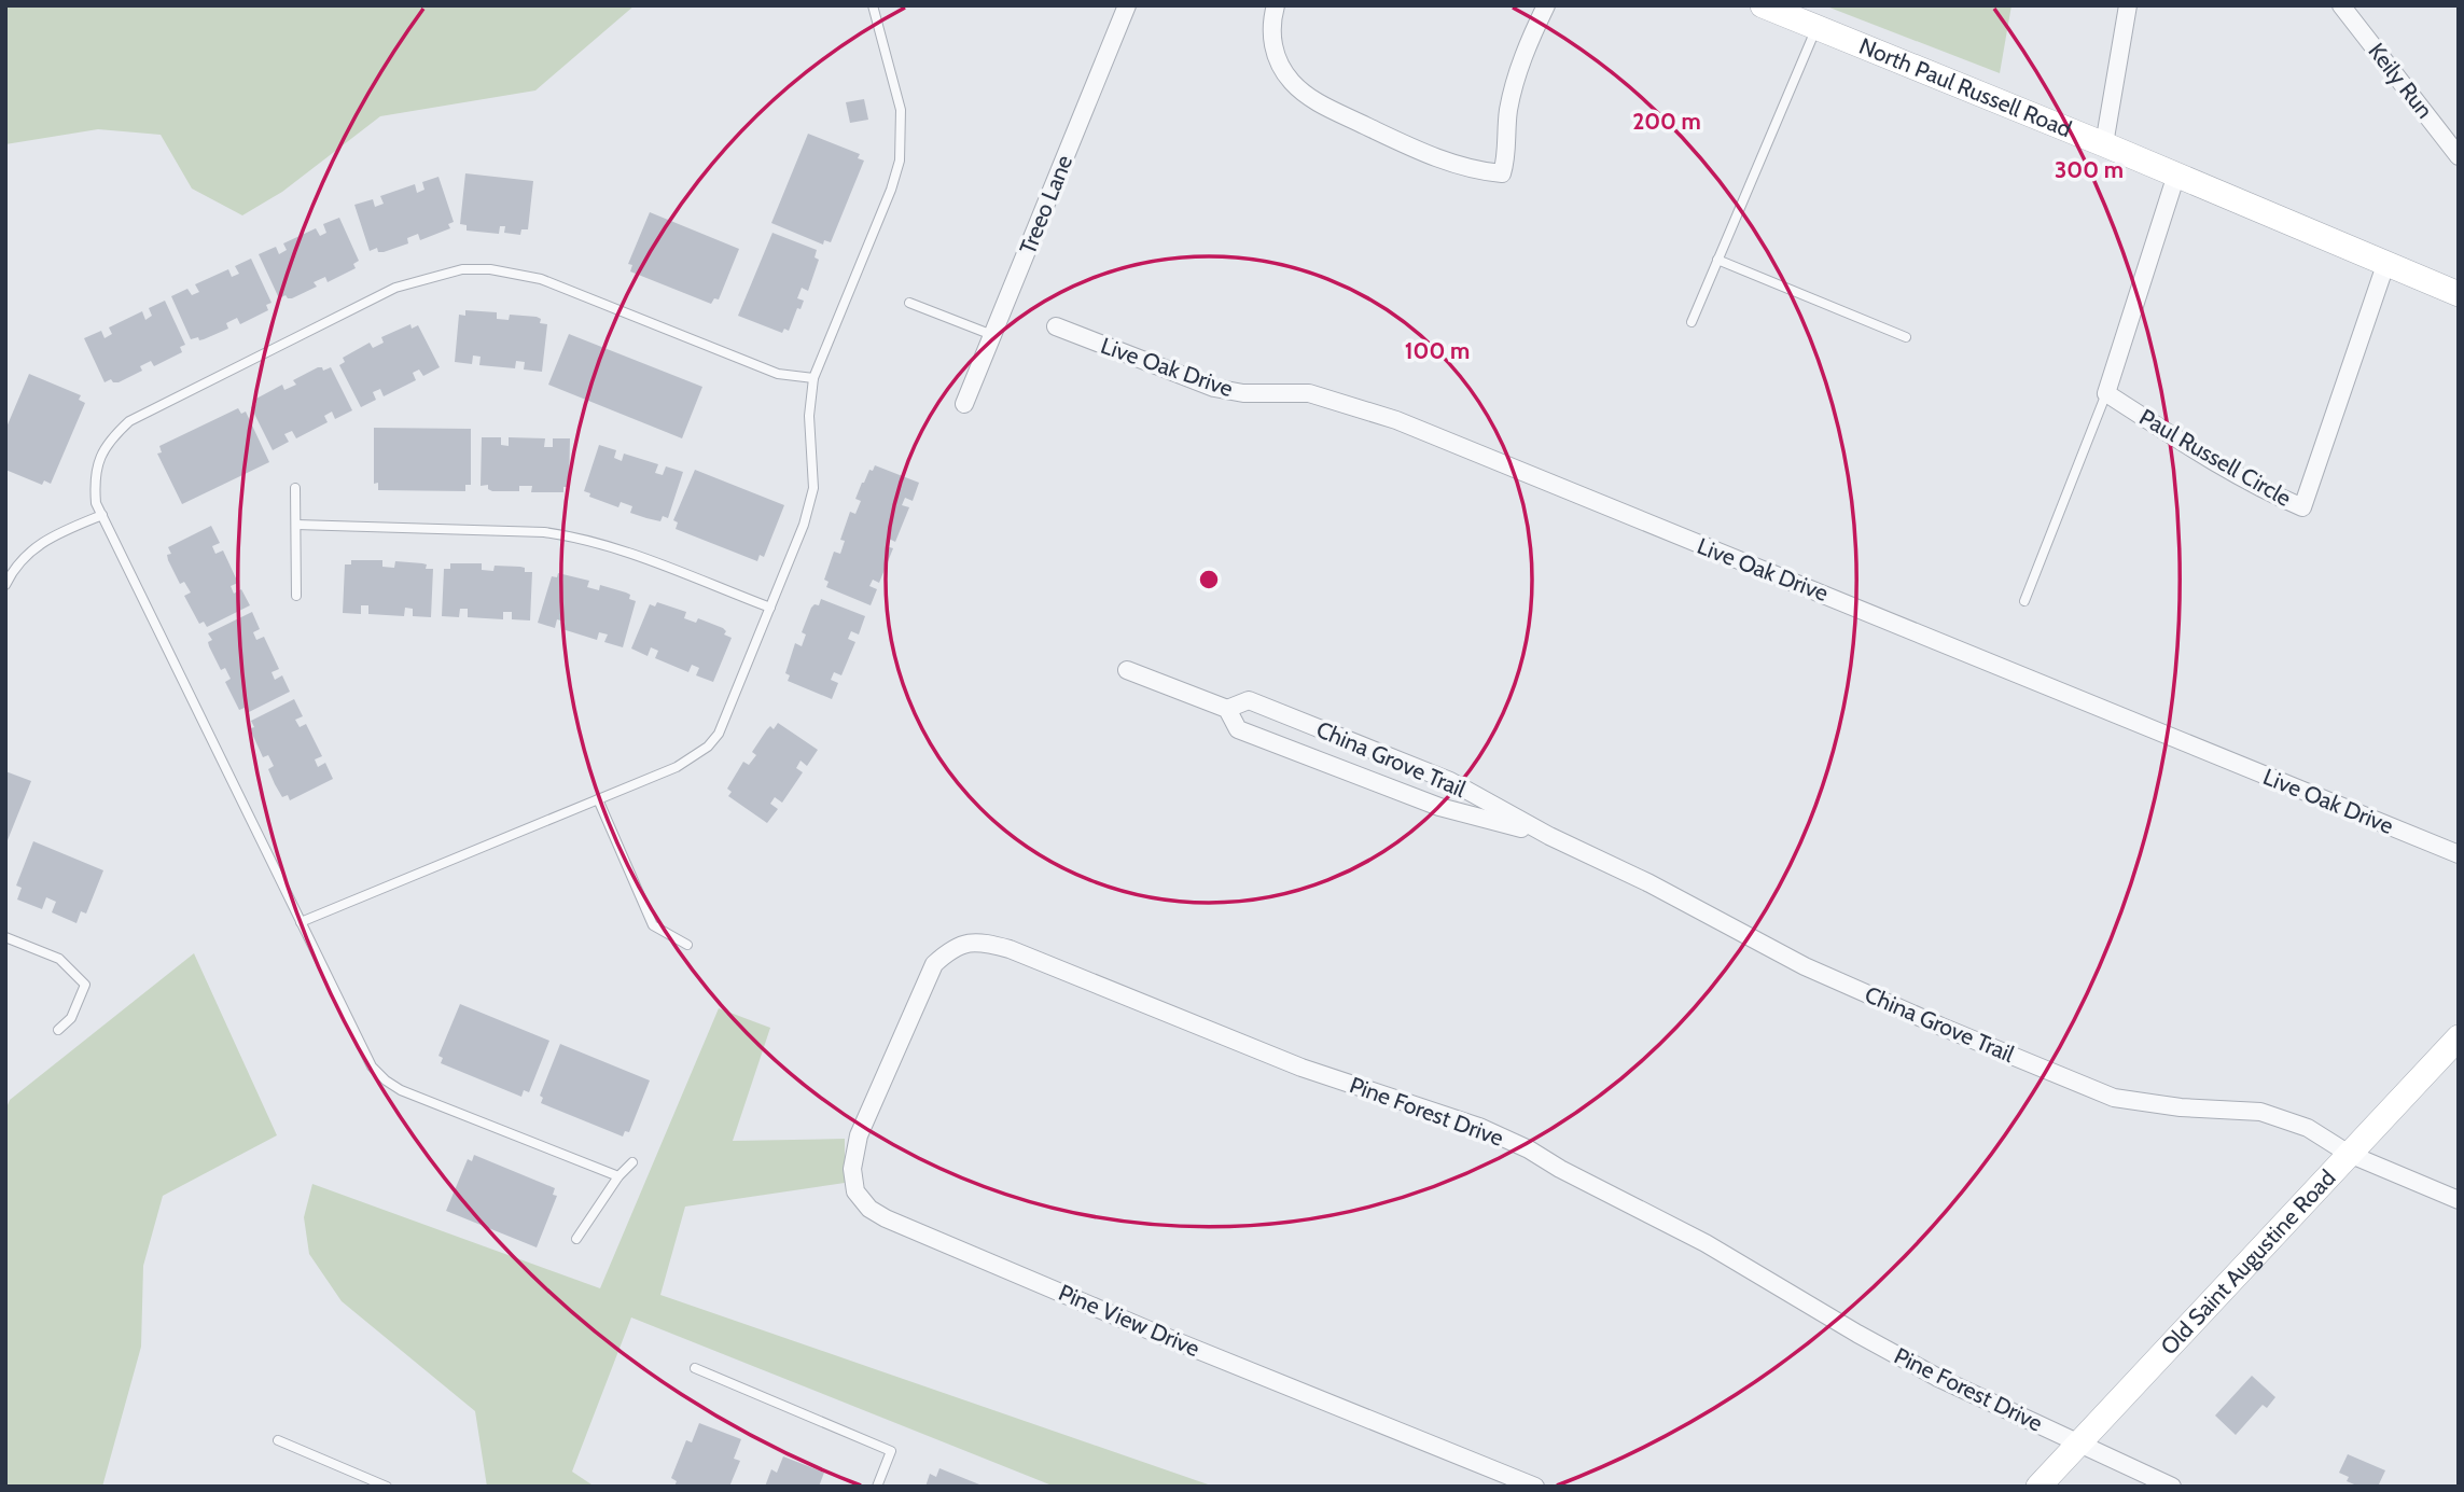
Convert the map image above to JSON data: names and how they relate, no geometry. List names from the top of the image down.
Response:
{
  "streets": {
    "street": [
      "Keily Run",
      "North Paul Russell Road",
      "Treeo Lane",
      "Live Oak Drive",
      "Paul Russell Circle",
      "China Grove Trail",
      "Pine Forest Drive",
      "Old Saint Augustine Road",
      "Pine View Drive"
    ]
  },
  "crossings": [
    ["North Paul Russell Road", "Paul Russell Circle"],
    ["China Grove Trail", "Old Saint Augustine Road"],
    ["Pine Forest Drive", "Old Saint Augustine Road"],
    ["Pine Forest Drive", "Pine View Drive"]
  ],
  "rings": ["200 m", "300 m", "100 m"]
}
